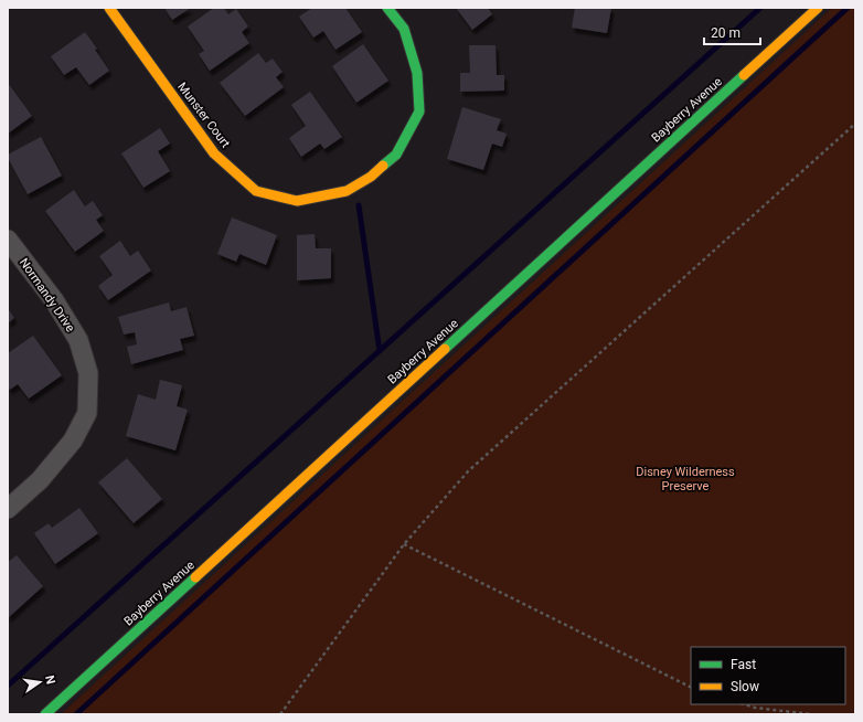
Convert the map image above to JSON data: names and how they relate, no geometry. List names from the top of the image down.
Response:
{
  "streets": {
    "street": ["Bayberry Avenue", "Munster Court", "Normandy Drive"]
  },
  "parks": ["Disney Wilderness Preserve"],
  "legend": ["Fast", "Slow"],
  "scale_bar": "20 m",
  "north": "right"
}
